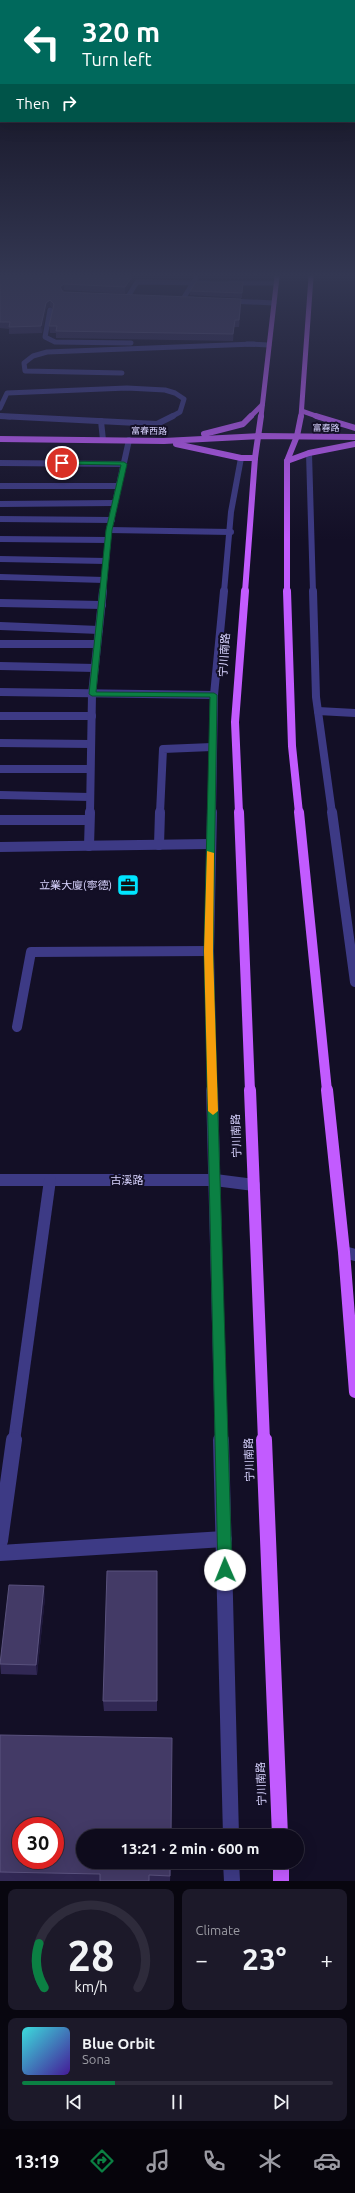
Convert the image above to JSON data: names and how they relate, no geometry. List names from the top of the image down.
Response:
{
  "streets": {
    "main road": ["富春路", "富春西路", "宁川南路"],
    "street": ["古溪路"]
  },
  "crossings": [
    ["富春路", "富春西路"],
    ["富春西路", "宁川南路"],
    ["宁川南路", "古溪路"]
  ],
  "places": {
    "office": ["立業大廈(寧德)"]
  },
  "page": {
    "turn": ["320 m", "Turn left"],
    "then": "Then",
    "limit": "30",
    "trip": "13:21 · 2 min · 600 m",
    "tile": "Climate",
    "heat": ["−", "23°", "+"],
    "song": ["Blue Orbit", "Sona"],
    "tabs": "13:19",
    "gauge": ["28", "km/h"]
  }
}
